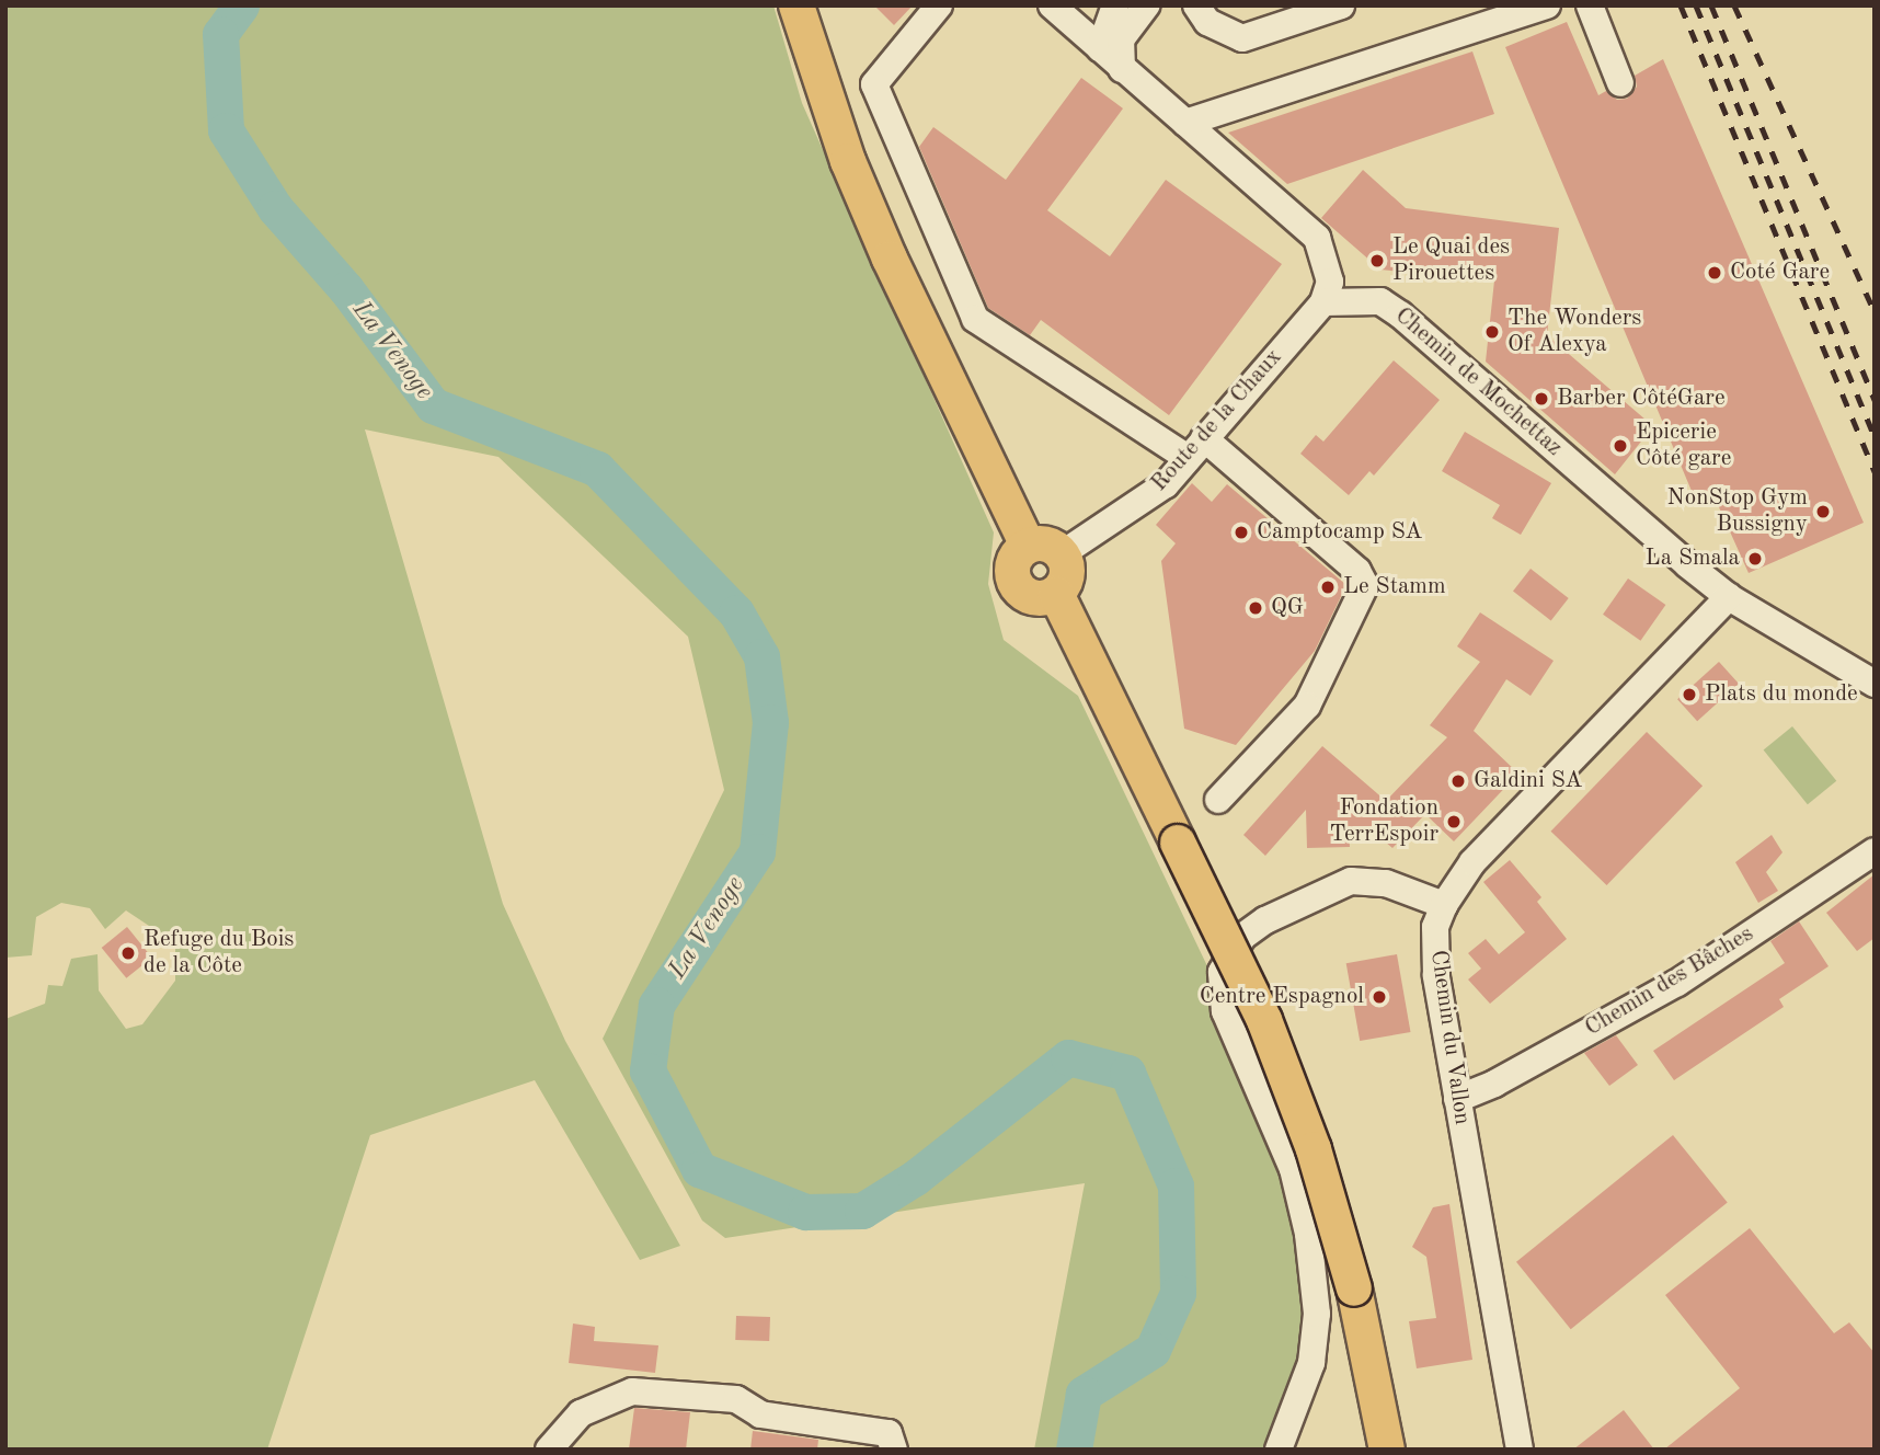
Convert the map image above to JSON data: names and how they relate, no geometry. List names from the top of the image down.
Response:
{
  "streets": {
    "street": [
      "Chemin de Mochettaz",
      "Route de la Chaux",
      "Chemin des Bâches",
      "Chemin du Vallon"
    ]
  },
  "crossings": [
    ["Chemin de Mochettaz", "Route de la Chaux"],
    ["Chemin de Mochettaz", "Chemin du Vallon"],
    ["Chemin des Bâches", "Chemin du Vallon"]
  ],
  "water": ["La Venoge"],
  "places": [
    "Le Quai des Pirouettes",
    "Coté Gare",
    "The Wonders Of Alexya",
    "Barber CôtéGare",
    "Epicerie Côté gare",
    "NonStop Gym Bussigny",
    "Camptocamp SA",
    "La Smala",
    "Le Stamm",
    "QG",
    "Plats du monde",
    "Galdini SA",
    "Fondation TerrEspoir",
    "Refuge du Bois de la Côte",
    "Centre Espagnol"
  ]
}
